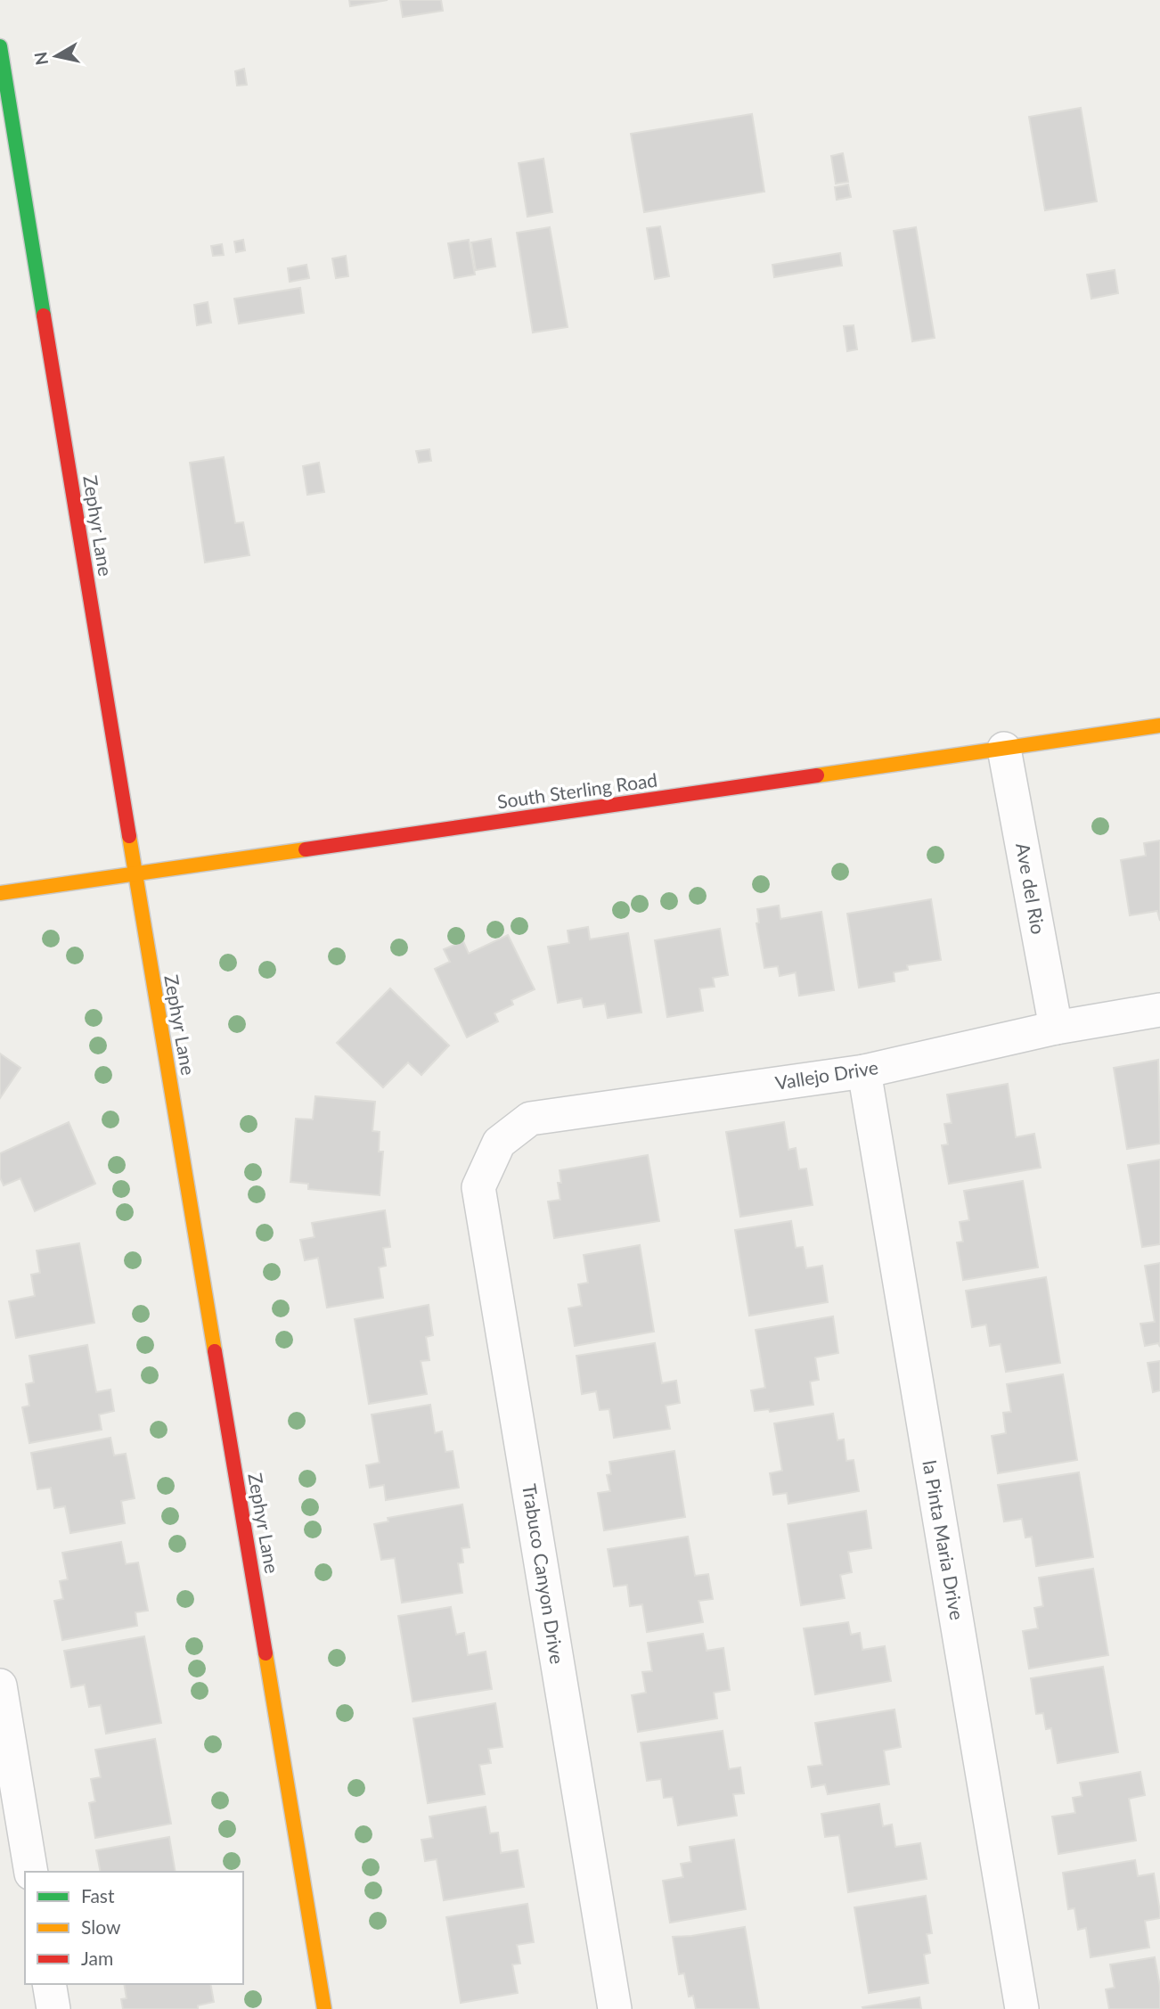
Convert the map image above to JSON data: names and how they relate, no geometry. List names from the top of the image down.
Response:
{
  "streets": {
    "street": [
      "Zephyr Lane",
      "South Sterling Road",
      "Ave del Rio",
      "Vallejo Drive",
      "la Pinta Maria Drive",
      "Trabuco Canyon Drive"
    ]
  },
  "crossings": [
    ["Zephyr Lane", "South Sterling Road"],
    ["South Sterling Road", "Ave del Rio"],
    ["Ave del Rio", "Vallejo Drive"],
    ["Vallejo Drive", "la Pinta Maria Drive"],
    ["Vallejo Drive", "Trabuco Canyon Drive"]
  ],
  "legend": ["Fast", "Slow", "Jam"],
  "north": "left"
}
